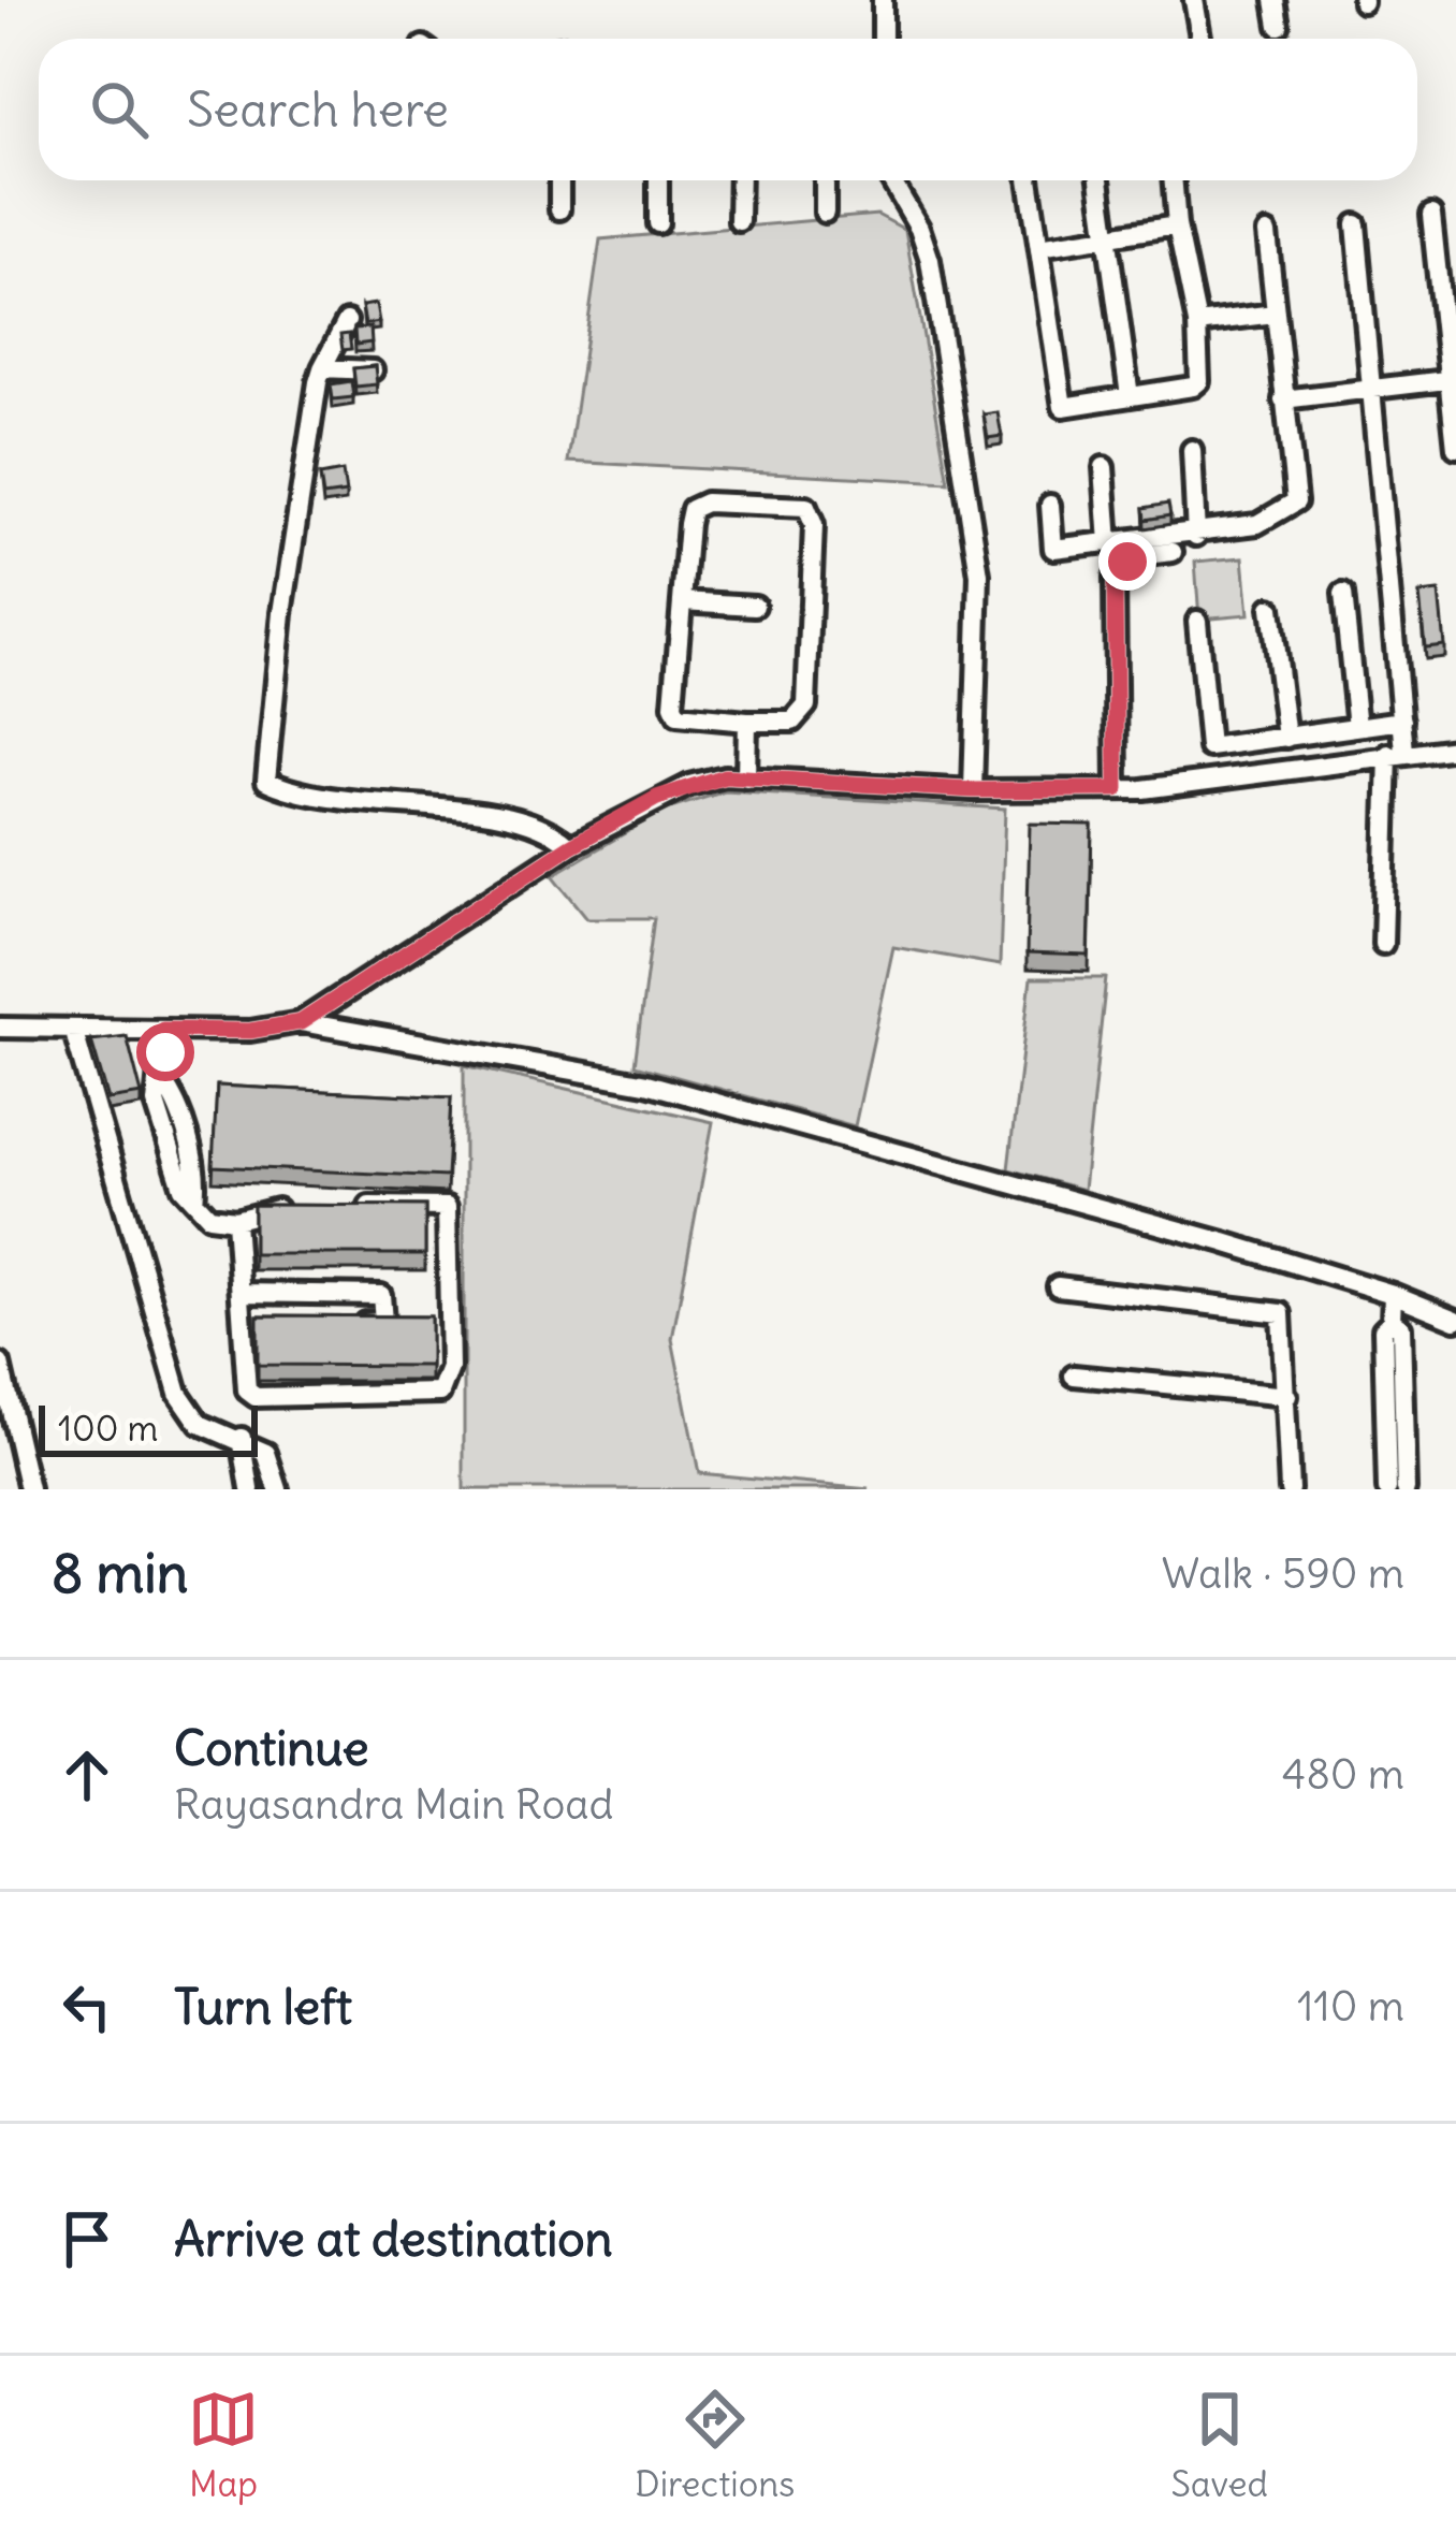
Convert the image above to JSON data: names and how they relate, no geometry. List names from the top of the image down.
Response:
{
  "scale_bar": "100 m",
  "page": {
    "search": "Search here",
    "scale": "100 m",
    "heading": ["8 min", "Walk · 590 m"],
    "list": [
      ["Continue", "Rayasandra Main Road", "480 m"],
      ["Turn left", "110 m"],
      "Arrive at destination"
    ],
    "nav": ["Map", "Directions", "Saved"]
  }
}
